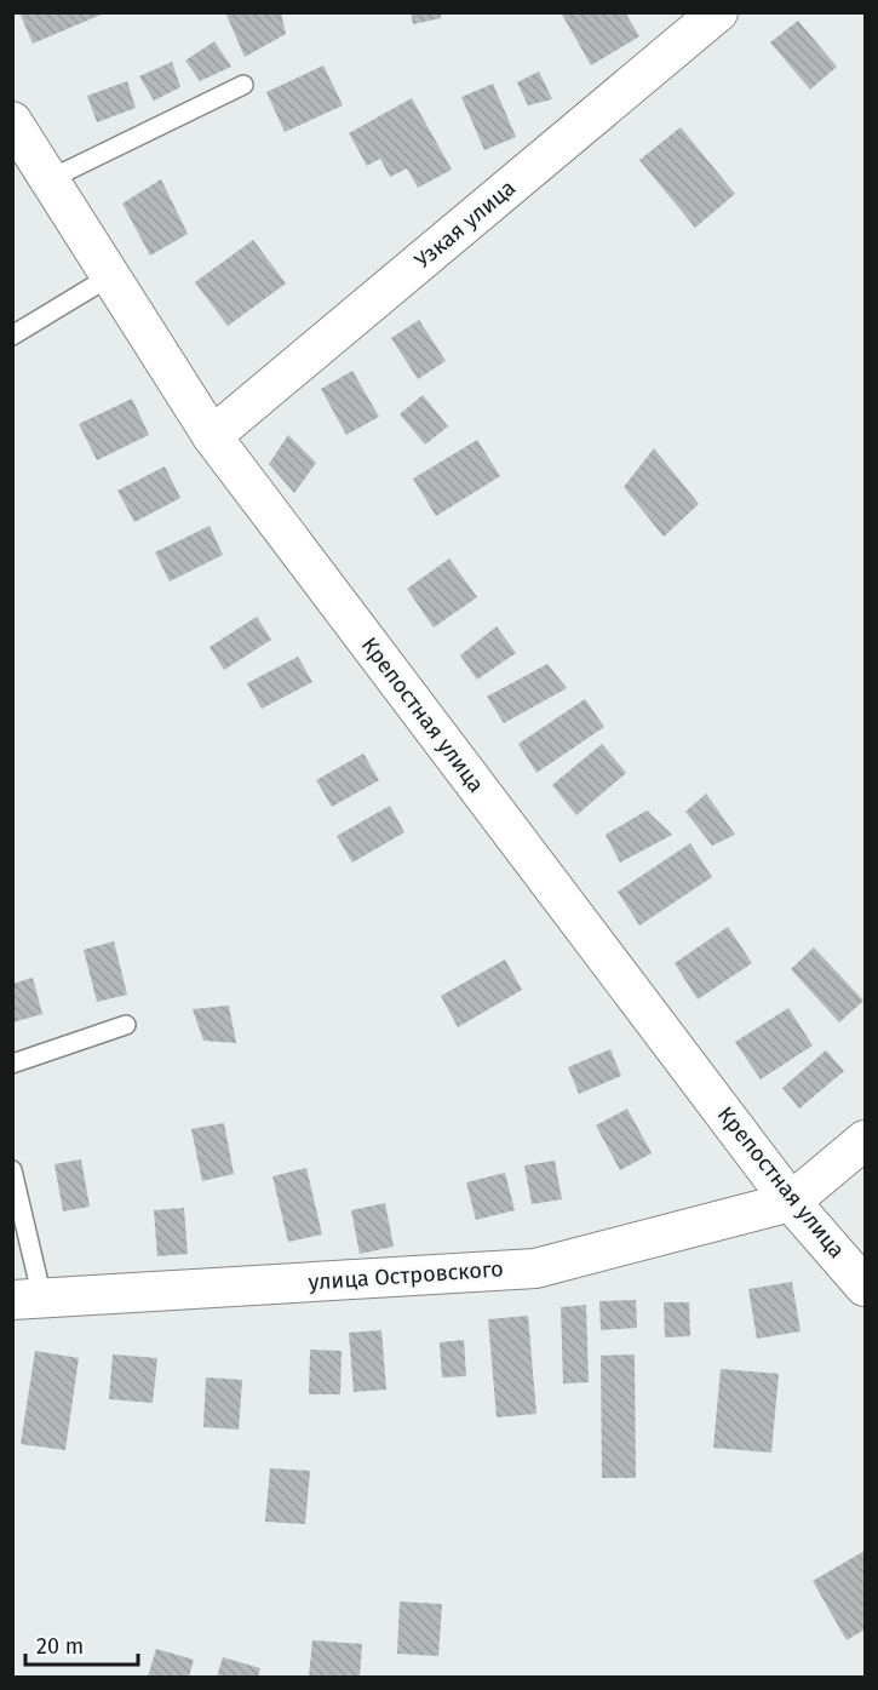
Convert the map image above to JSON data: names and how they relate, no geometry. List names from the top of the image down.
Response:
{
  "streets": {
    "street": ["Узкая улица", "Крепостная улица", "улица Островского"]
  },
  "crossings": [
    ["Узкая улица", "Крепостная улица"],
    ["Крепостная улица", "улица Островского"]
  ],
  "scale_bar": "20 m"
}
